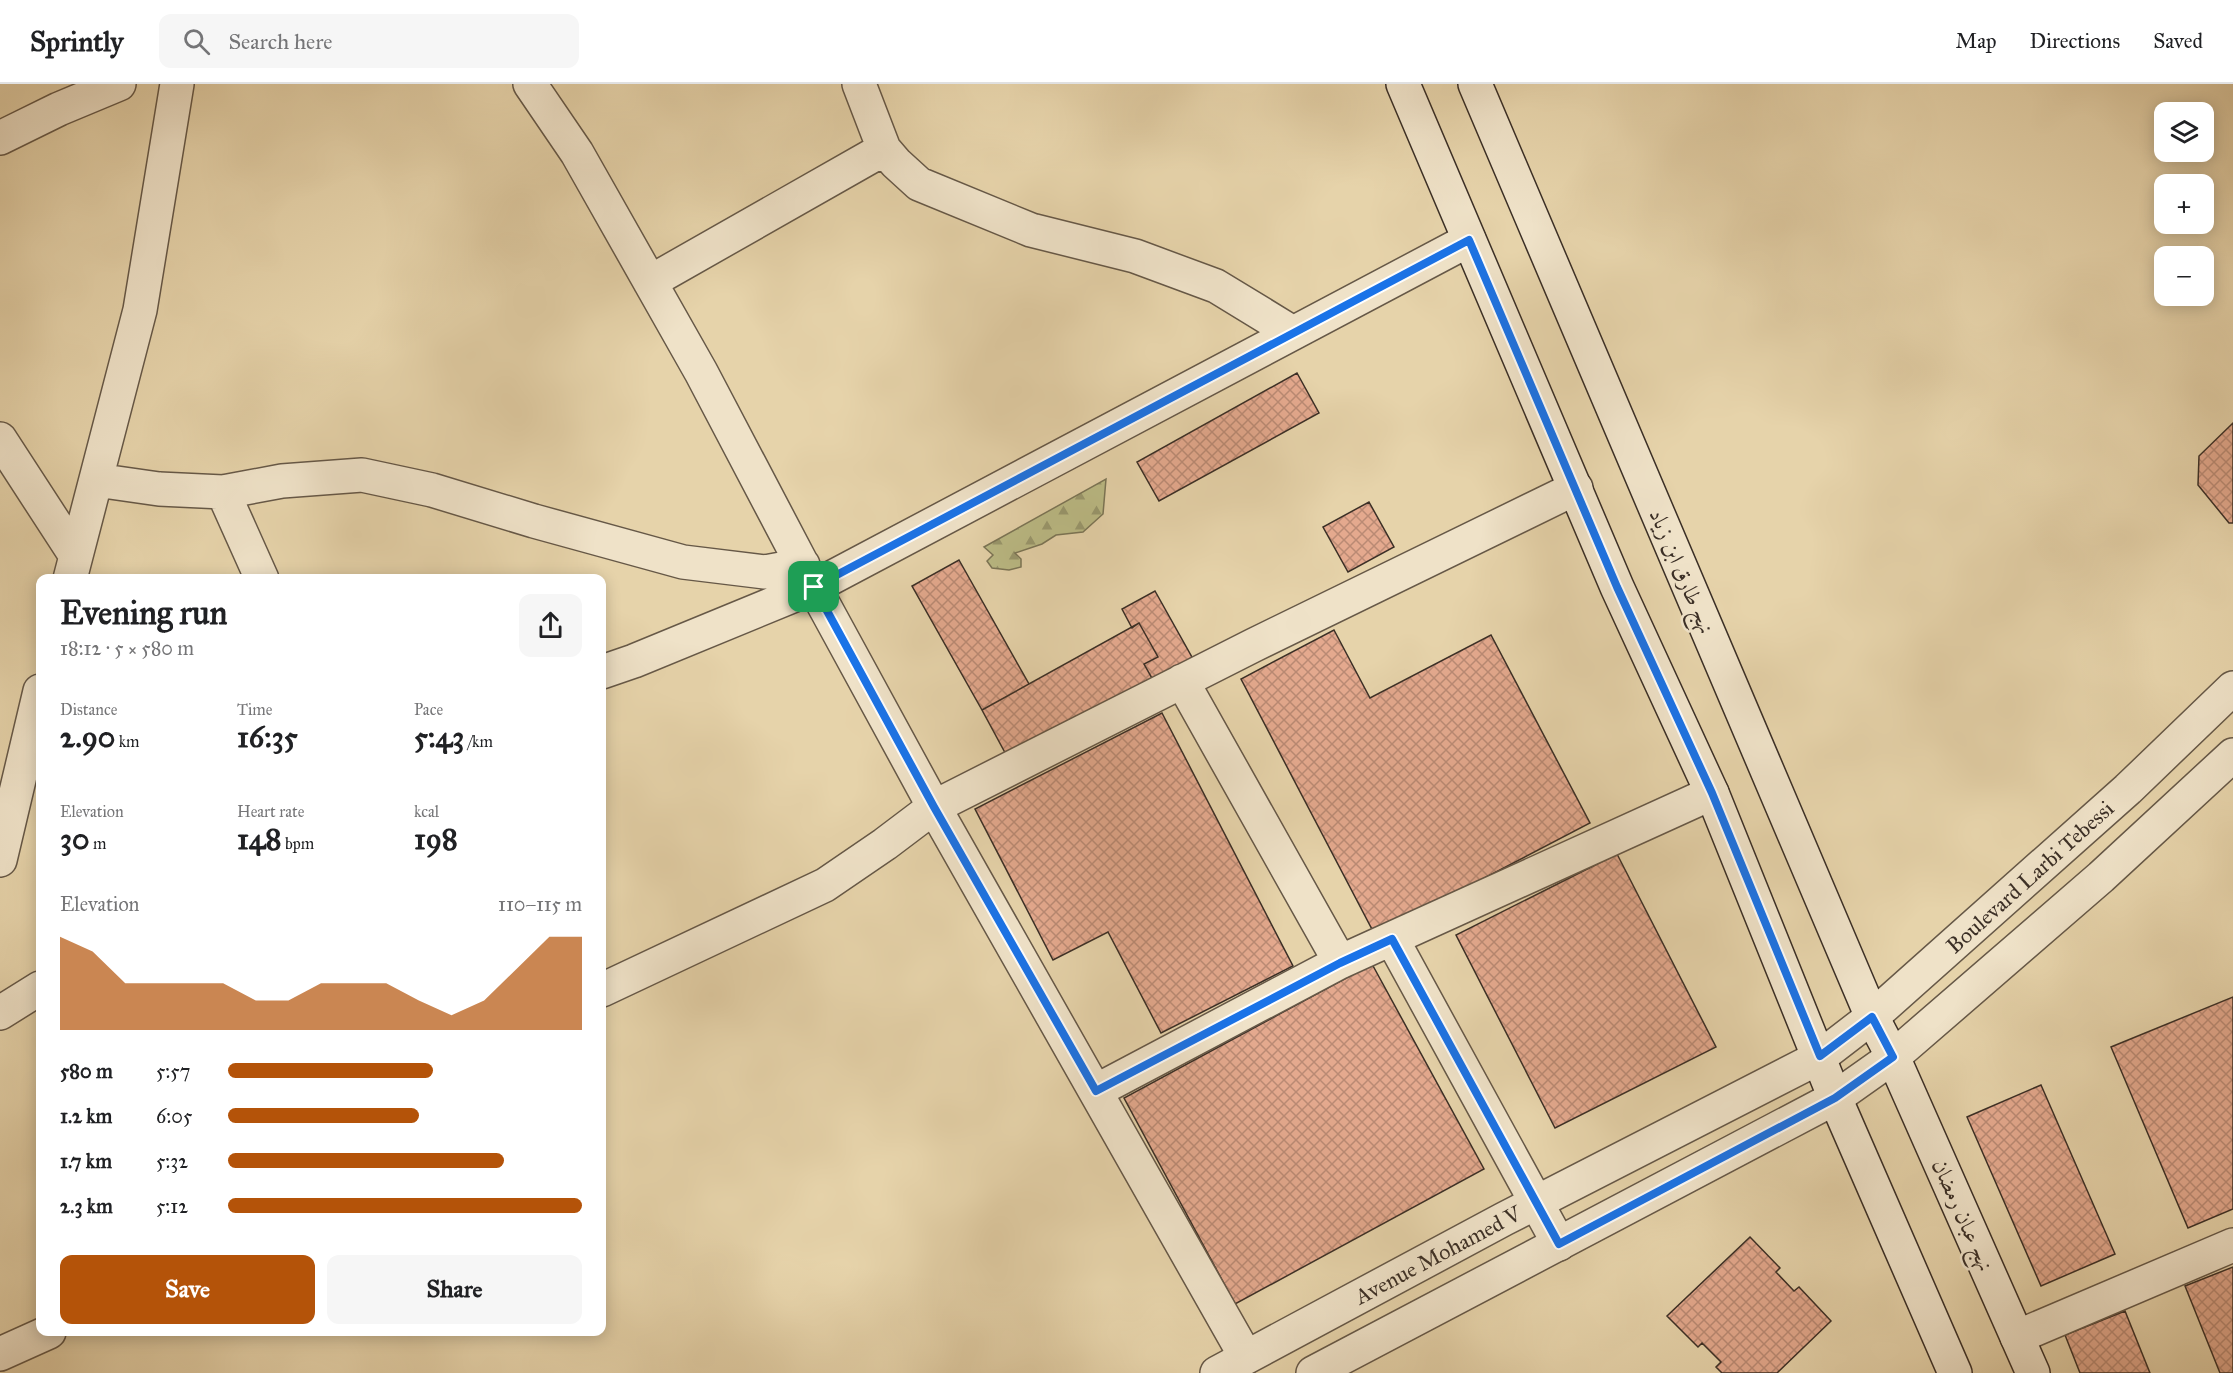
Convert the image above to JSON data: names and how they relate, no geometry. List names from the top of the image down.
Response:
{
  "streets": {
    "street": [
      "نهج طارق ابن زياد",
      "Boulevard Larbi Tebessi",
      "نهج عبان رمضان",
      "Avenue Mohamed V"
    ]
  },
  "crossings": [
    ["نهج طارق ابن زياد", "Boulevard Larbi Tebessi"],
    ["نهج طارق ابن زياد", "نهج عبان رمضان"],
    ["Boulevard Larbi Tebessi", "نهج عبان رمضان"],
    ["Boulevard Larbi Tebessi", "Avenue Mohamed V"]
  ],
  "page": {
    "header": "Sprintly",
    "search": "Search here",
    "nav": ["Map", "Directions", "Saved"],
    "map_buttons": ["+", "−"],
    "heading": ["Evening run", "18:12 · 5 × 580 m"],
    "stats": [
      ["Distance", "2.90 km"],
      ["Time", "16:35"],
      ["Pace", "5:43 /km"],
      ["Elevation", "30 m"],
      ["Heart rate", "148 bpm"],
      ["kcal", "198"]
    ],
    "chart": ["Elevation", "110–115 m"],
    "list": [
      {
        "name": "580 m",
        "note": "5:57"
      },
      {
        "name": "1.2 km",
        "note": "6:05"
      },
      {
        "name": "1.7 km",
        "note": "5:32"
      },
      {
        "name": "2.3 km",
        "note": "5:12"
      }
    ],
    "buttons": ["Save", "Share"]
  }
}
